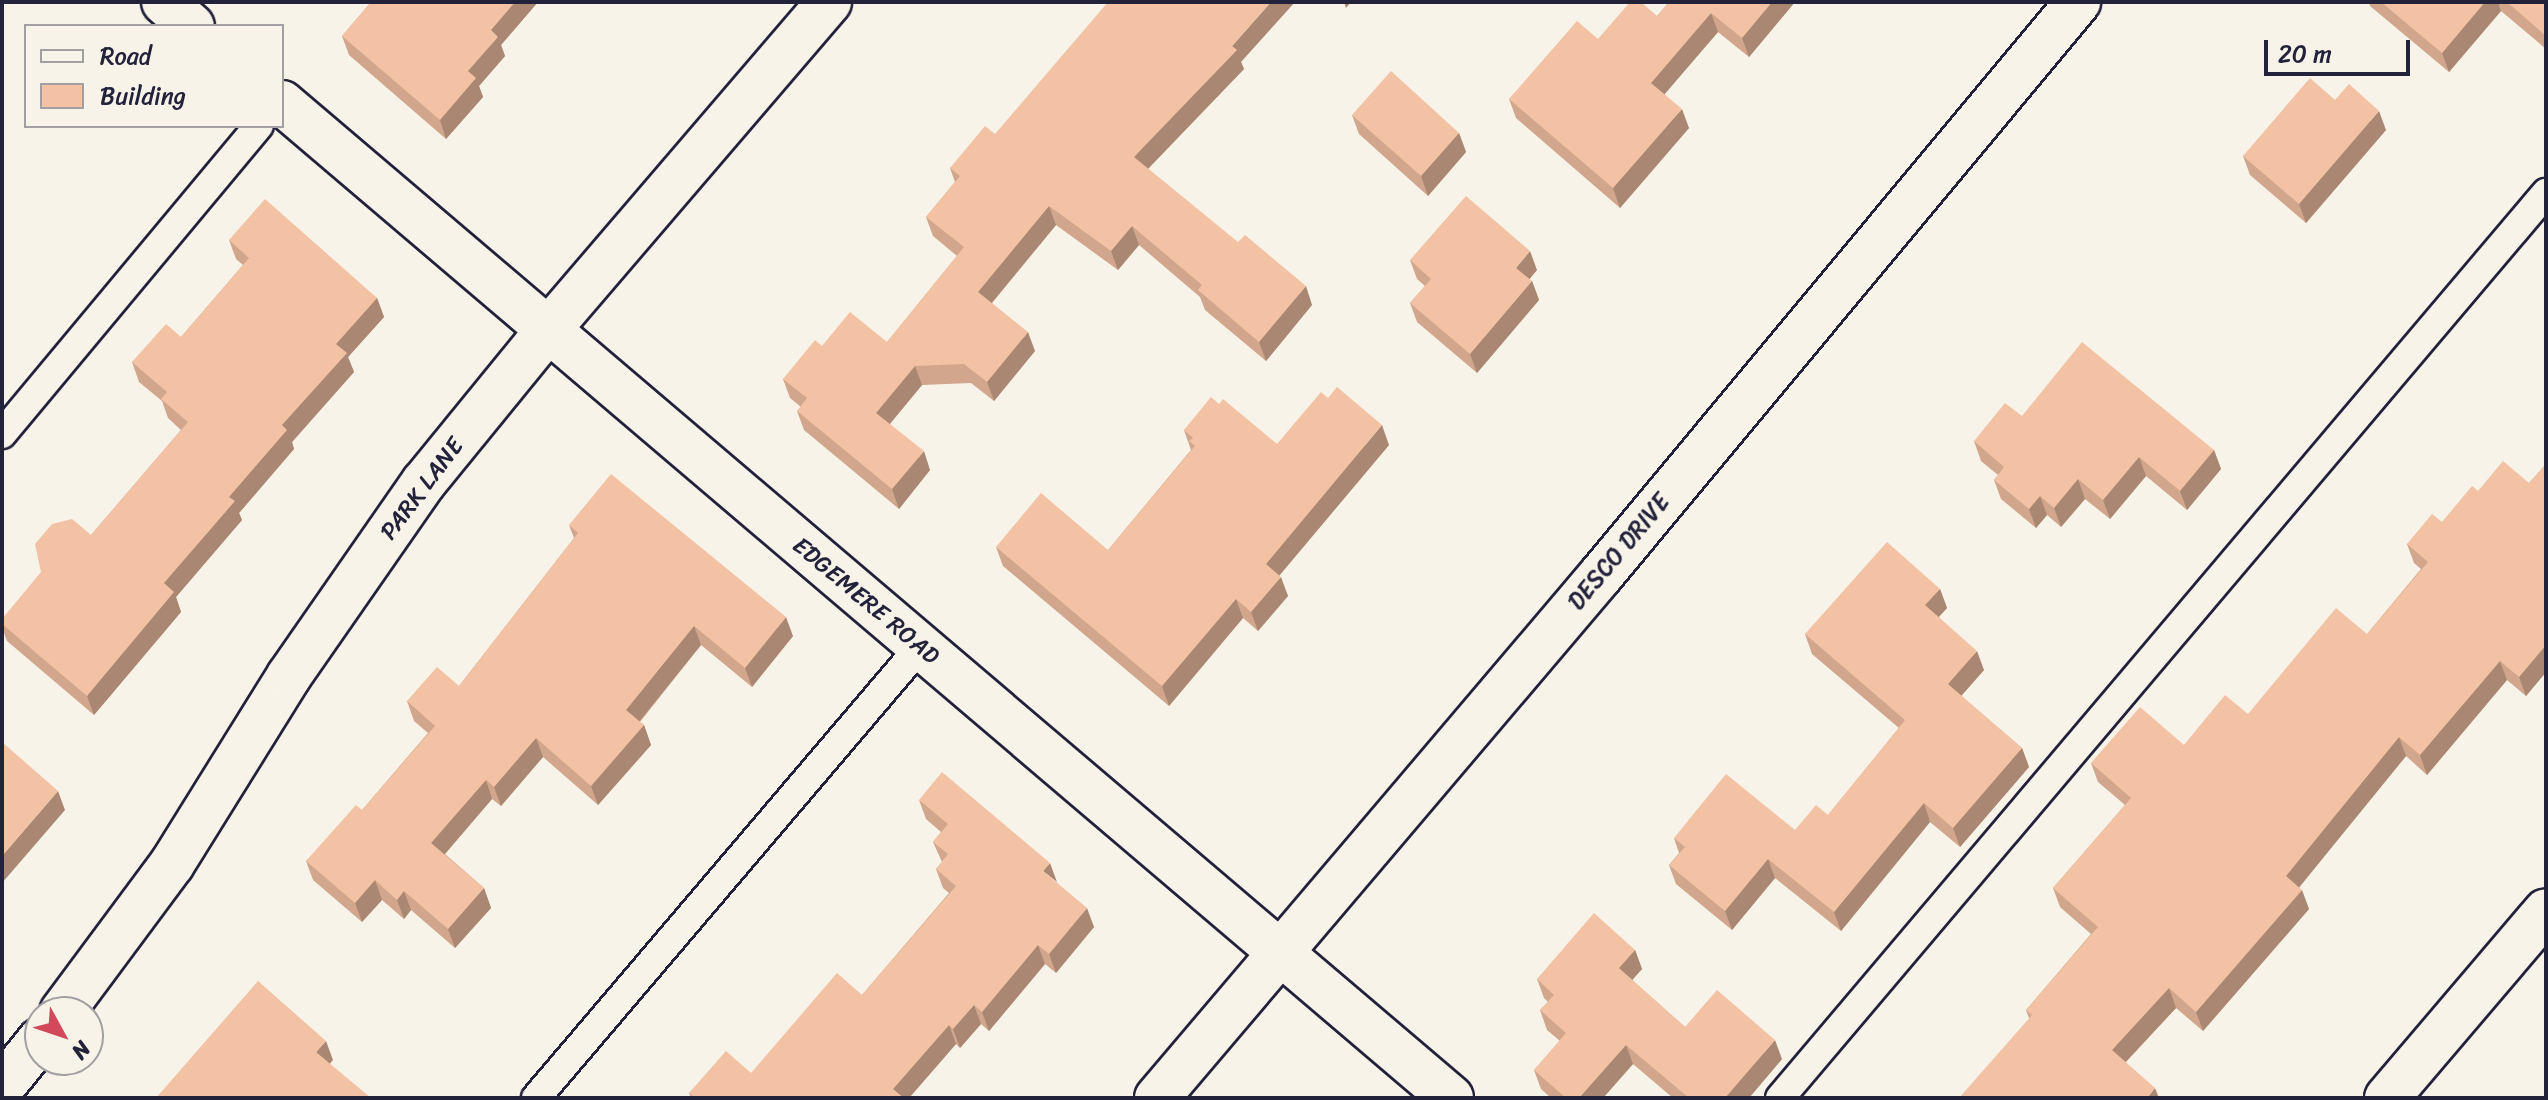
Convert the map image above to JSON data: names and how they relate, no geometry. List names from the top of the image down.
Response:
{
  "streets": {
    "street": ["PARK LANE", "DESCO DRIVE", "EDGEMERE ROAD"]
  },
  "crossings": [
    ["PARK LANE", "EDGEMERE ROAD"],
    ["DESCO DRIVE", "EDGEMERE ROAD"]
  ],
  "legend": ["Road", "Building"],
  "scale_bar": "20 m",
  "north": "bottom right"
}
